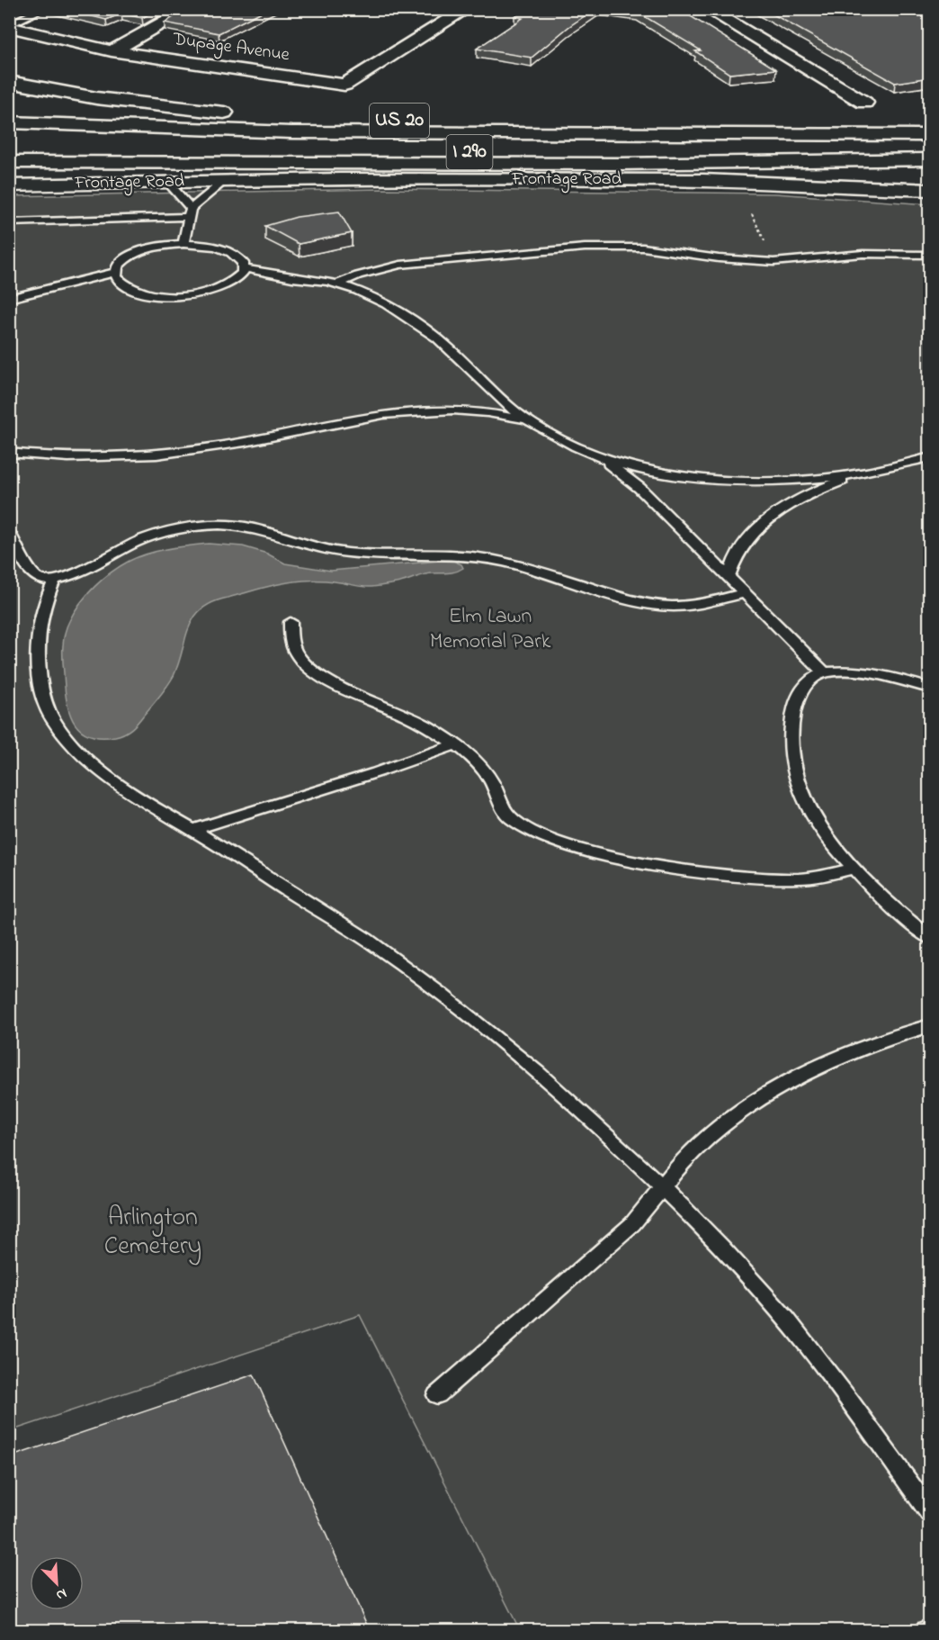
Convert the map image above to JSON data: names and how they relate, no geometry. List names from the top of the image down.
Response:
{
  "streets": {
    "main road": [
      "Dupage Avenue",
      "US 20",
      "I 290",
      "Frontage Road"
    ]
  },
  "crossings": [
    ["US 20", "I 290"]
  ],
  "parks": ["Elm Lawn Memorial Park", "Arlington Cemetery"],
  "north": "bottom right"
}
